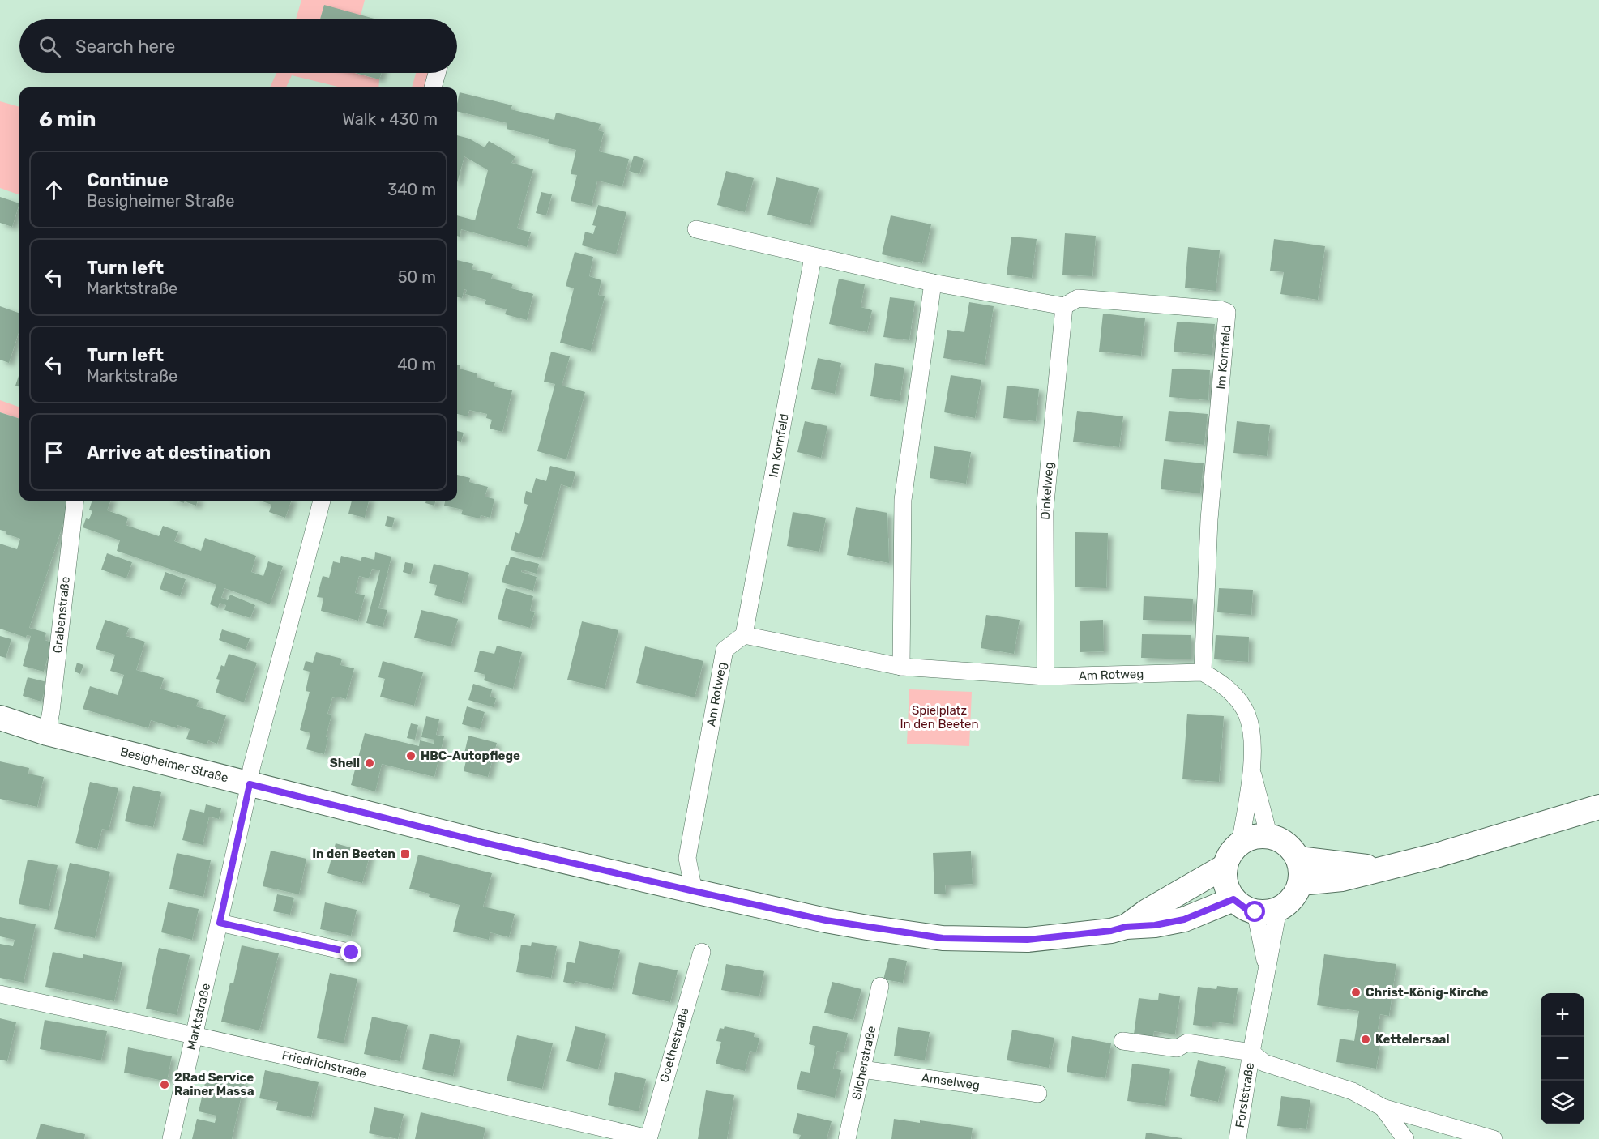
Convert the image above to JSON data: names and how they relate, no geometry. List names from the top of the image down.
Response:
{
  "streets": {
    "main road": ["Besigheimer Straße"],
    "street": [
      "Im Kornfeld",
      "Dinkelweg",
      "Grabenstraße",
      "Am Rotweg",
      "Marktstraße",
      "Goethestraße",
      "Silcherstraße",
      "Friedrichstraße",
      "Amselweg",
      "Forststraße"
    ]
  },
  "crossings": [
    ["Im Kornfeld", "Dinkelweg"],
    ["Im Kornfeld", "Am Rotweg"],
    ["Dinkelweg", "Am Rotweg"],
    ["Grabenstraße", "Besigheimer Straße"],
    ["Am Rotweg", "Besigheimer Straße"],
    ["Besigheimer Straße", "Marktstraße"],
    ["Besigheimer Straße", "Forststraße"],
    ["Marktstraße", "Friedrichstraße"],
    ["Goethestraße", "Friedrichstraße"],
    ["Silcherstraße", "Amselweg"]
  ],
  "parks": ["Spielplatz In den Beeten"],
  "places": {
    "other": [
      "HBC-Autopflege",
      "Shell",
      "Christ-König-Kirche",
      "Kettelersaal",
      "2Rad Service Rainer Massa"
    ],
    "transit": ["In den Beeten"]
  },
  "page": {
    "search": "Search here",
    "heading": ["6 min", "Walk · 430 m"],
    "list": [
      ["Continue", "Besigheimer Straße", "340 m"],
      ["Turn left", "Marktstraße", "50 m"],
      ["Turn left", "Marktstraße", "40 m"],
      "Arrive at destination"
    ],
    "map_buttons": ["+", "−"]
  }
}
